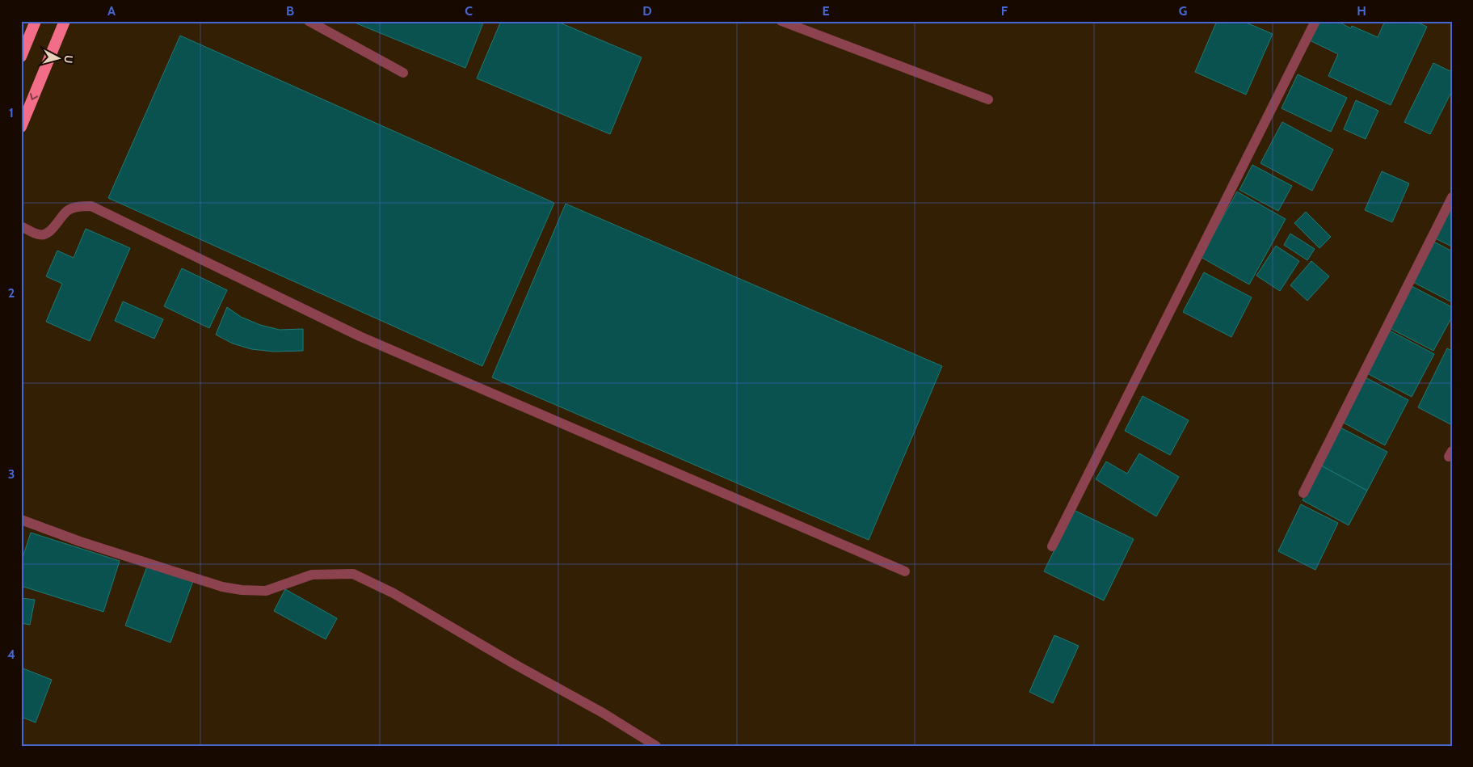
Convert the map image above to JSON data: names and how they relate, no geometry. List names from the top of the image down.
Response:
{
  "north": "right",
  "grid": {
    "columns": [
      "A",
      "B",
      "C",
      "D",
      "E",
      "F",
      "G",
      "H"
    ],
    "rows": [
      "1",
      "2",
      "3",
      "4"
    ]
  }
}
